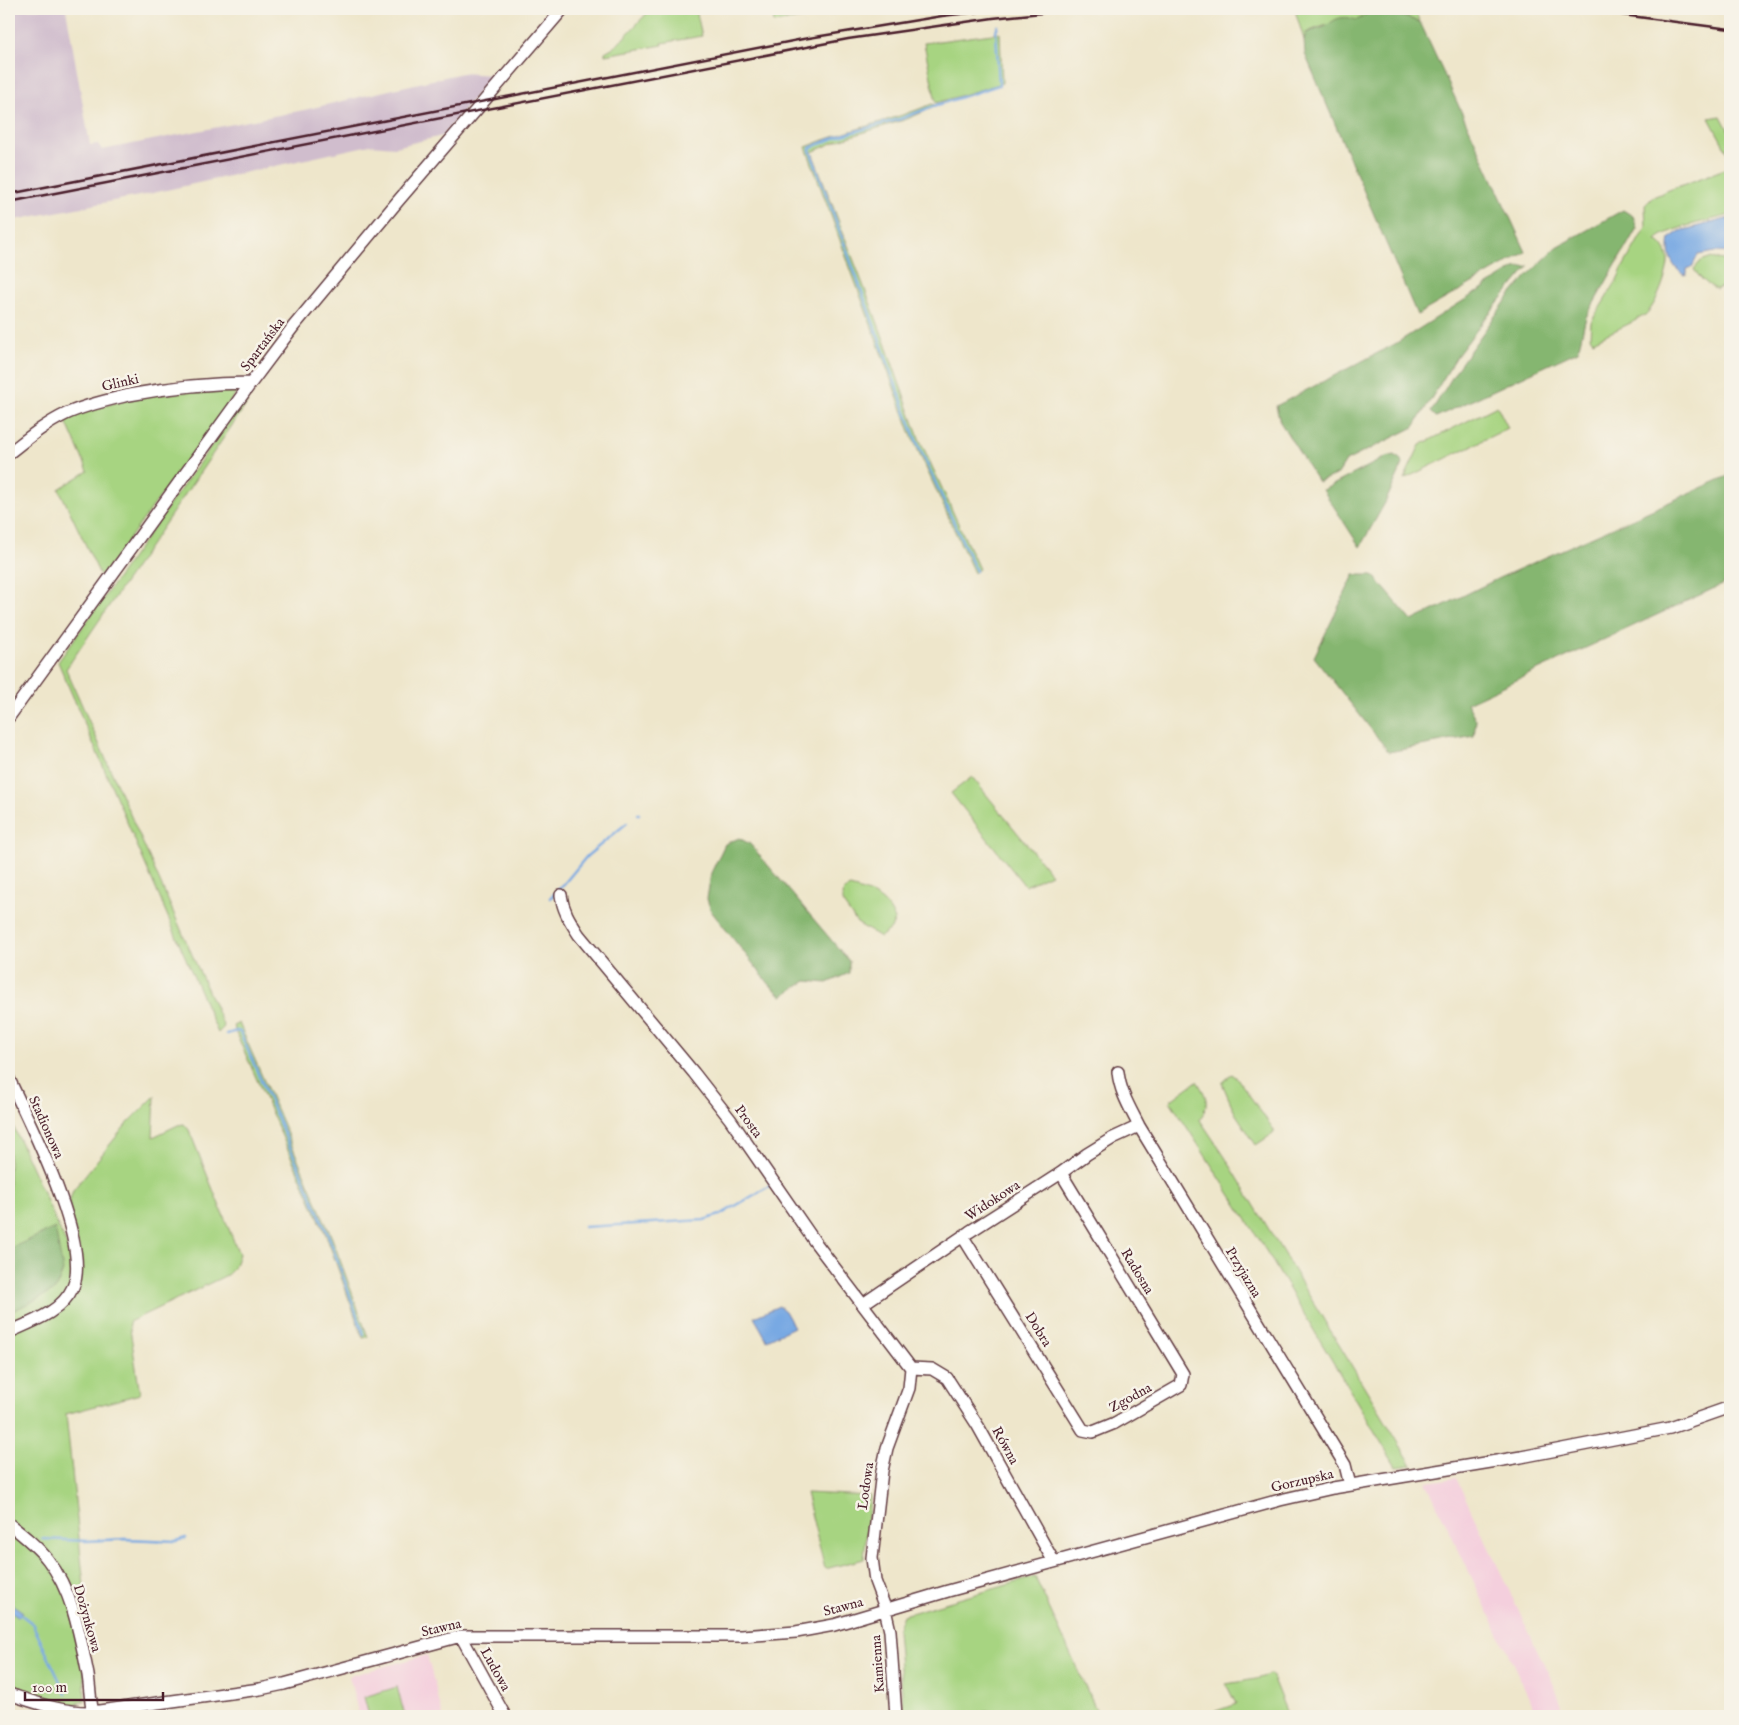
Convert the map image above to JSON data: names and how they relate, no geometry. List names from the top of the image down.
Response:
{
  "streets": {
    "street": [
      "Spartańska",
      "Glinki",
      "Prosta",
      "Stadionowa",
      "Widokowa",
      "Radosna",
      "Przyjazna",
      "Dobra",
      "Zgodna",
      "Równa",
      "Gorzupska",
      "Lodowa",
      "Stawna",
      "Dożynkowa",
      "Kamienna",
      "Ludowa"
    ]
  },
  "crossings": [
    ["Spartańska", "Glinki"],
    ["Prosta", "Widokowa"],
    ["Prosta", "Równa"],
    ["Prosta", "Lodowa"],
    ["Widokowa", "Radosna"],
    ["Widokowa", "Przyjazna"],
    ["Widokowa", "Dobra"],
    ["Radosna", "Zgodna"],
    ["Przyjazna", "Gorzupska"],
    ["Dobra", "Zgodna"],
    ["Równa", "Gorzupska"],
    ["Równa", "Lodowa"],
    ["Gorzupska", "Lodowa"],
    ["Gorzupska", "Stawna"],
    ["Gorzupska", "Kamienna"],
    ["Lodowa", "Stawna"],
    ["Lodowa", "Kamienna"],
    ["Stawna", "Dożynkowa"],
    ["Stawna", "Kamienna"],
    ["Stawna", "Ludowa"]
  ],
  "scale_bar": "100 m"
}
